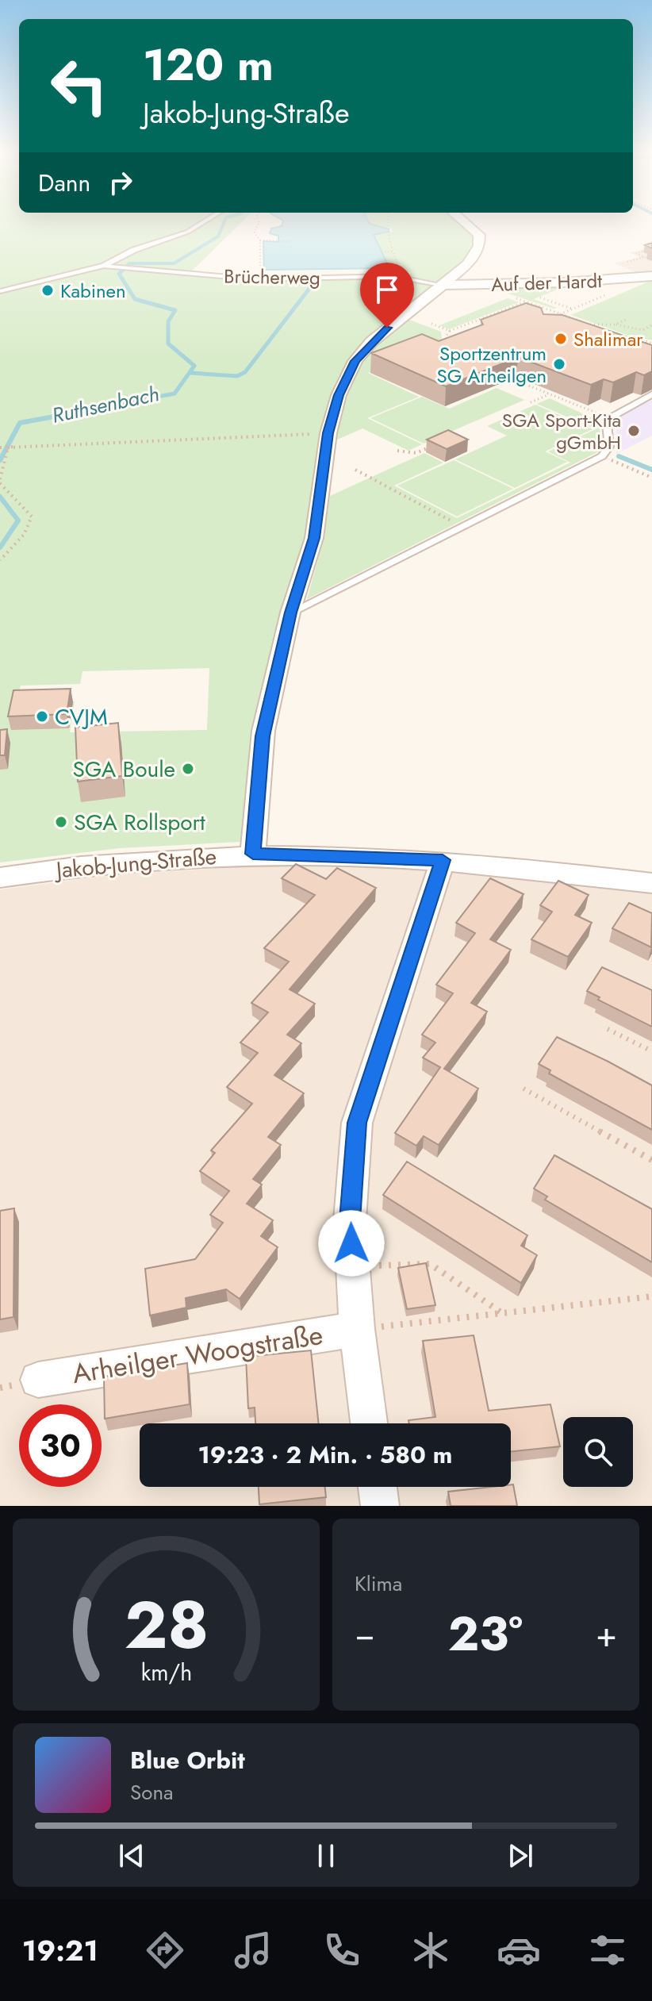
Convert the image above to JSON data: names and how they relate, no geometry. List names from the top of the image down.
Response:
{
  "streets": {
    "street": ["Auf der Hardt", "Jakob-Jung-Straße", "Arheilger Woogstraße"],
    "lane": ["Brücherweg"]
  },
  "crossings": [
    ["Brücherweg", "Auf der Hardt"]
  ],
  "water": ["Ruthsenbach"],
  "places": [
    "Kabinen",
    "Shalimar",
    "Sportzentrum SG Arheilgen",
    "SGA Sport-Kita gGmbH",
    "CVJM",
    "SGA Boule",
    "SGA Rollsport"
  ],
  "page": {
    "turn": ["120 m", "Jakob-Jung-Straße"],
    "then": "Dann",
    "limit": "30",
    "trip": "19:23 · 2 Min. · 580 m",
    "tile": "Klima",
    "heat": ["−", "23°", "+"],
    "song": ["Blue Orbit", "Sona"],
    "tabs": "19:21",
    "gauge": ["28", "km/h"]
  }
}
